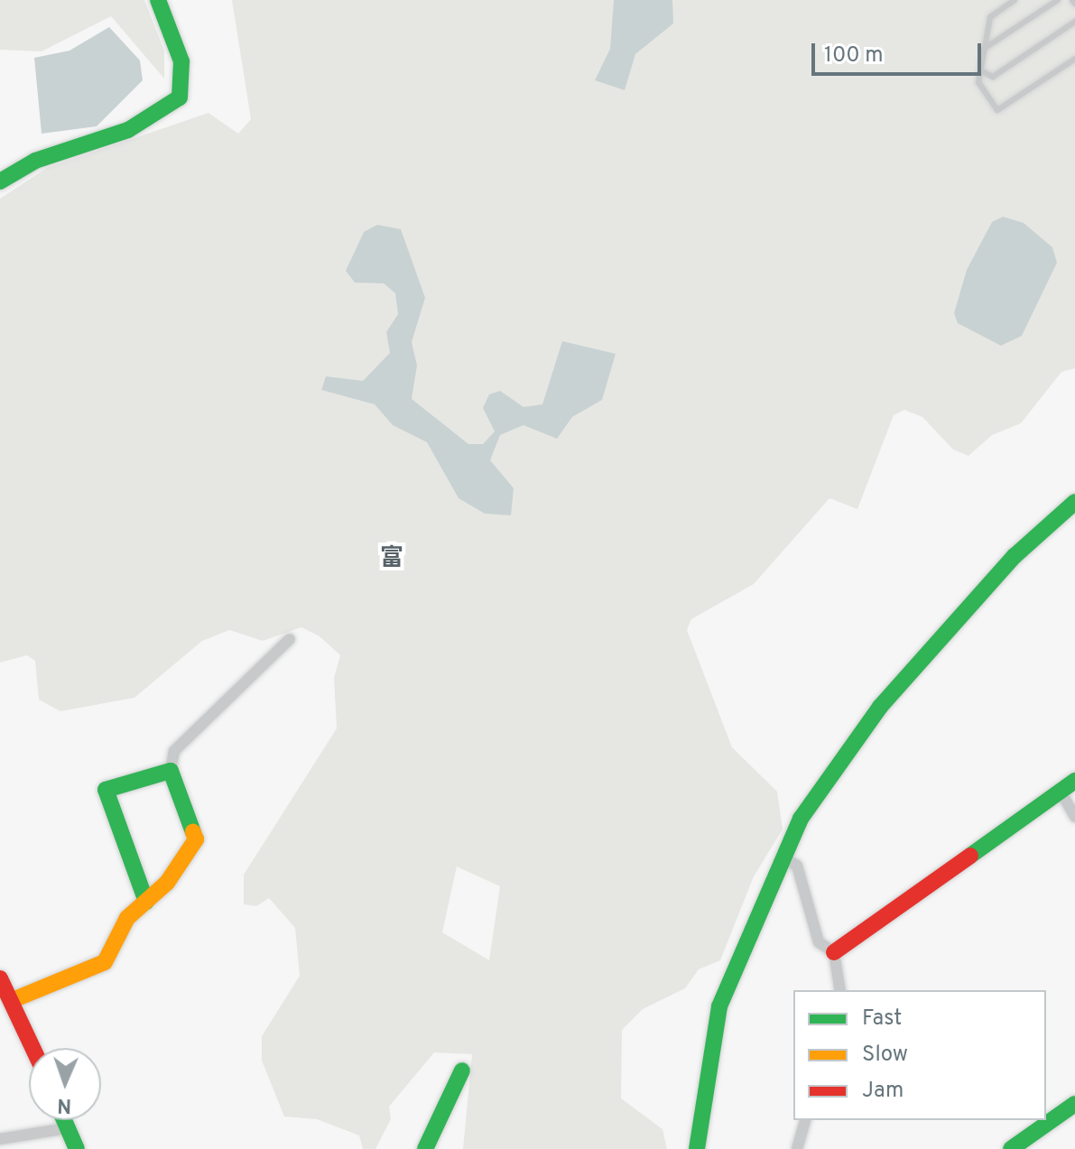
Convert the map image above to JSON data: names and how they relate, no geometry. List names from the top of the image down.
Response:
{
  "districts": ["富"],
  "legend": ["Fast", "Slow", "Jam"],
  "scale_bar": "100 m",
  "north": "bottom"
}
